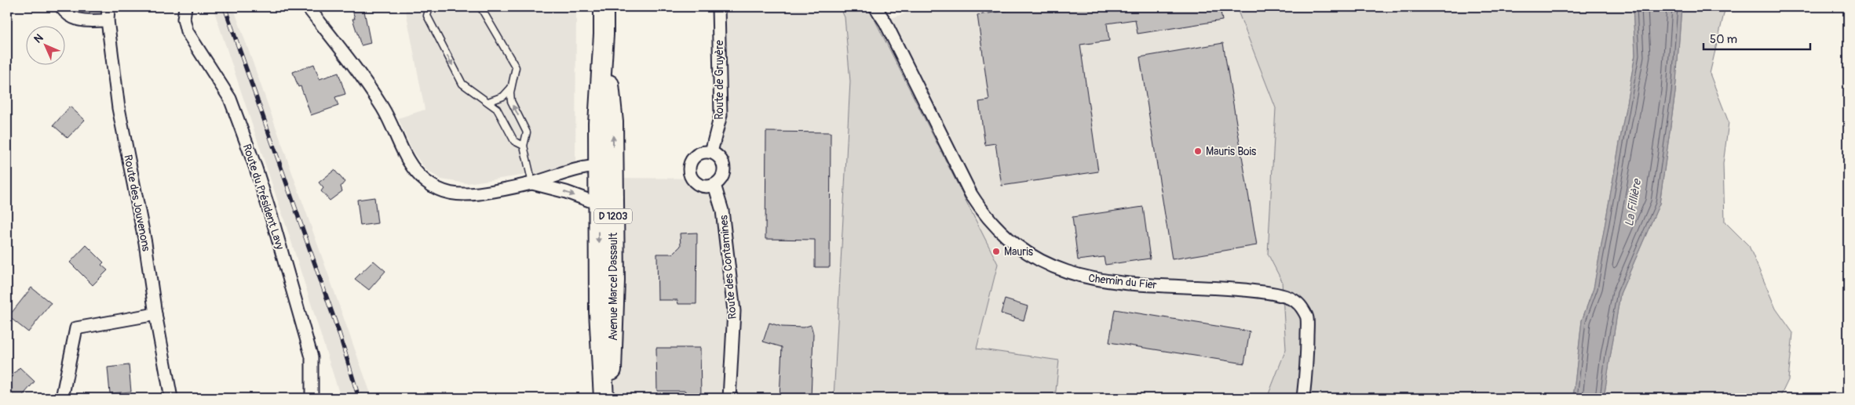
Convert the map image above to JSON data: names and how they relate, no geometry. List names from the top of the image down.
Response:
{
  "streets": {
    "main road": ["D 1203", "Avenue Marcel Dassault"],
    "street": [
      "Route de Gruyère",
      "Route du Président Lavy",
      "Route des Jouvenons",
      "Route des Contamines",
      "Chemin du Fier"
    ]
  },
  "crossings": [
    ["Route de Gruyère", "Route des Contamines"]
  ],
  "water": ["La Fillière"],
  "places": ["Mauris Bois", "Mauris"],
  "scale_bar": "50 m",
  "north": "top left"
}
